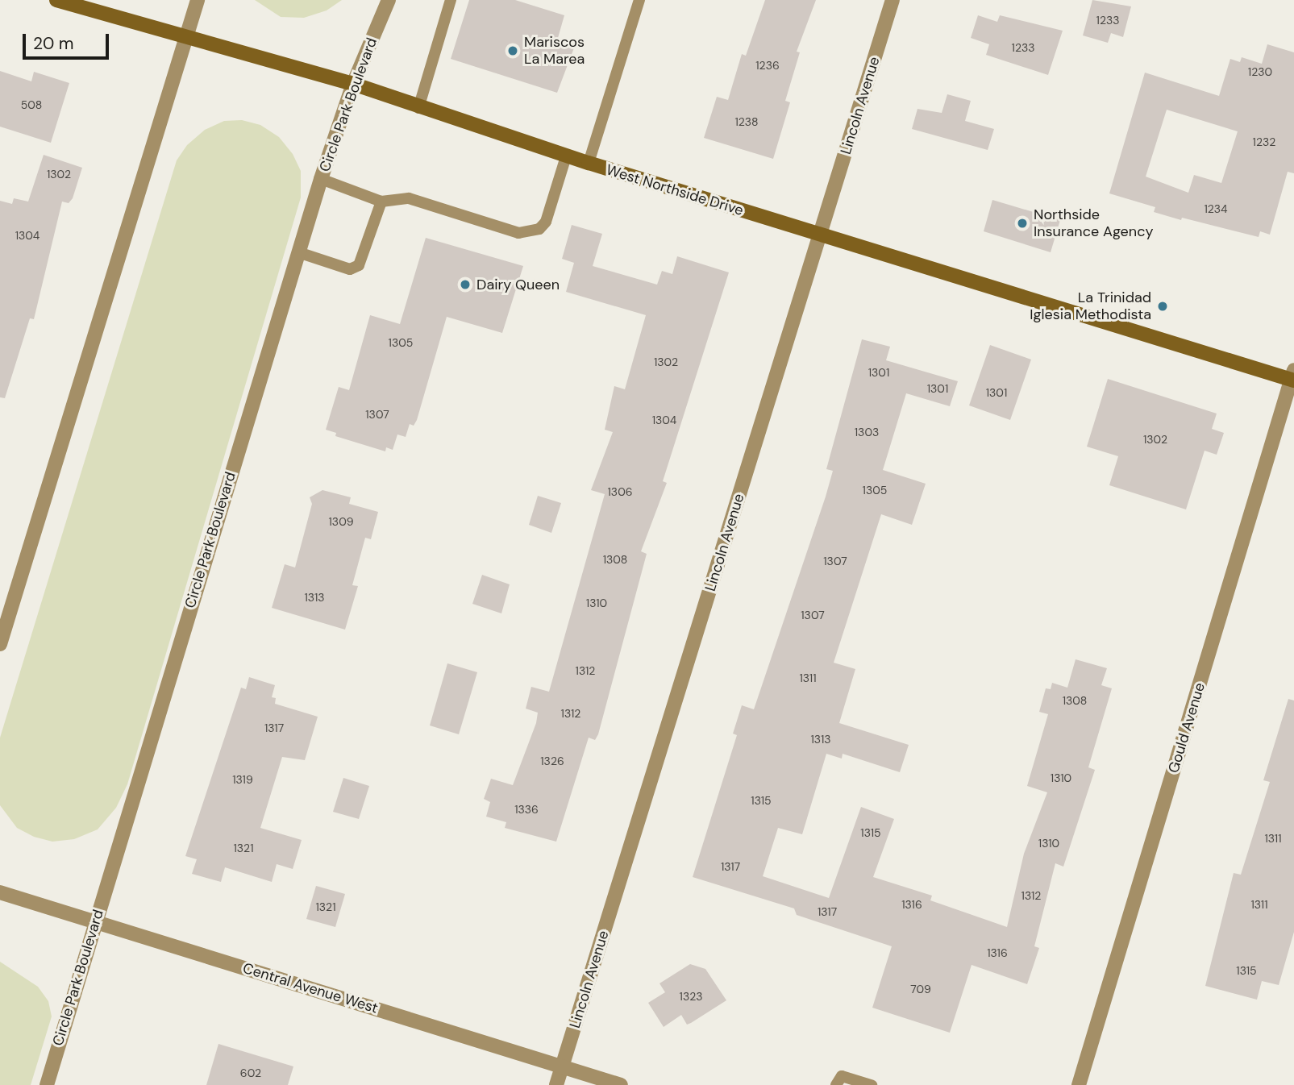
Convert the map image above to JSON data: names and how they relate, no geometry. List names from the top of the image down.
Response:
{
  "streets": {
    "main road": ["West Northside Drive"],
    "street": [
      "Circle Park Boulevard",
      "Lincoln Avenue",
      "Gould Avenue",
      "Central Avenue West"
    ]
  },
  "crossings": [
    ["Circle Park Boulevard", "West Northside Drive"],
    ["Circle Park Boulevard", "Central Avenue West"],
    ["Lincoln Avenue", "West Northside Drive"],
    ["Lincoln Avenue", "Central Avenue West"],
    ["West Northside Drive", "Gould Avenue"]
  ],
  "places": [
    "Mariscos La Marea",
    "Northside Insurance Agency",
    "Dairy Queen",
    "La Trinidad Iglesia Methodista"
  ],
  "house_numbers": [
    "1233",
    "1233",
    "1236",
    "1230",
    "508",
    "1238",
    "1232",
    "1302",
    "1234",
    "1304",
    "1305",
    "1302",
    "1301",
    "1301",
    "1301",
    "1307",
    "1304",
    "1303",
    "1302",
    "1305",
    "1306",
    "1309",
    "1308",
    "1307",
    "1313",
    "1310",
    "1307",
    "1312",
    "1311",
    "1308",
    "1312",
    "1317",
    "1313",
    "1326",
    "1310",
    "1319",
    "1315",
    "1336",
    "1315",
    "1311",
    "1310",
    "1321",
    "1317",
    "1312",
    "1316",
    "1311",
    "1321",
    "1317",
    "1316",
    "1315",
    "709",
    "1323",
    "602"
  ],
  "scale_bar": "20 m"
}
